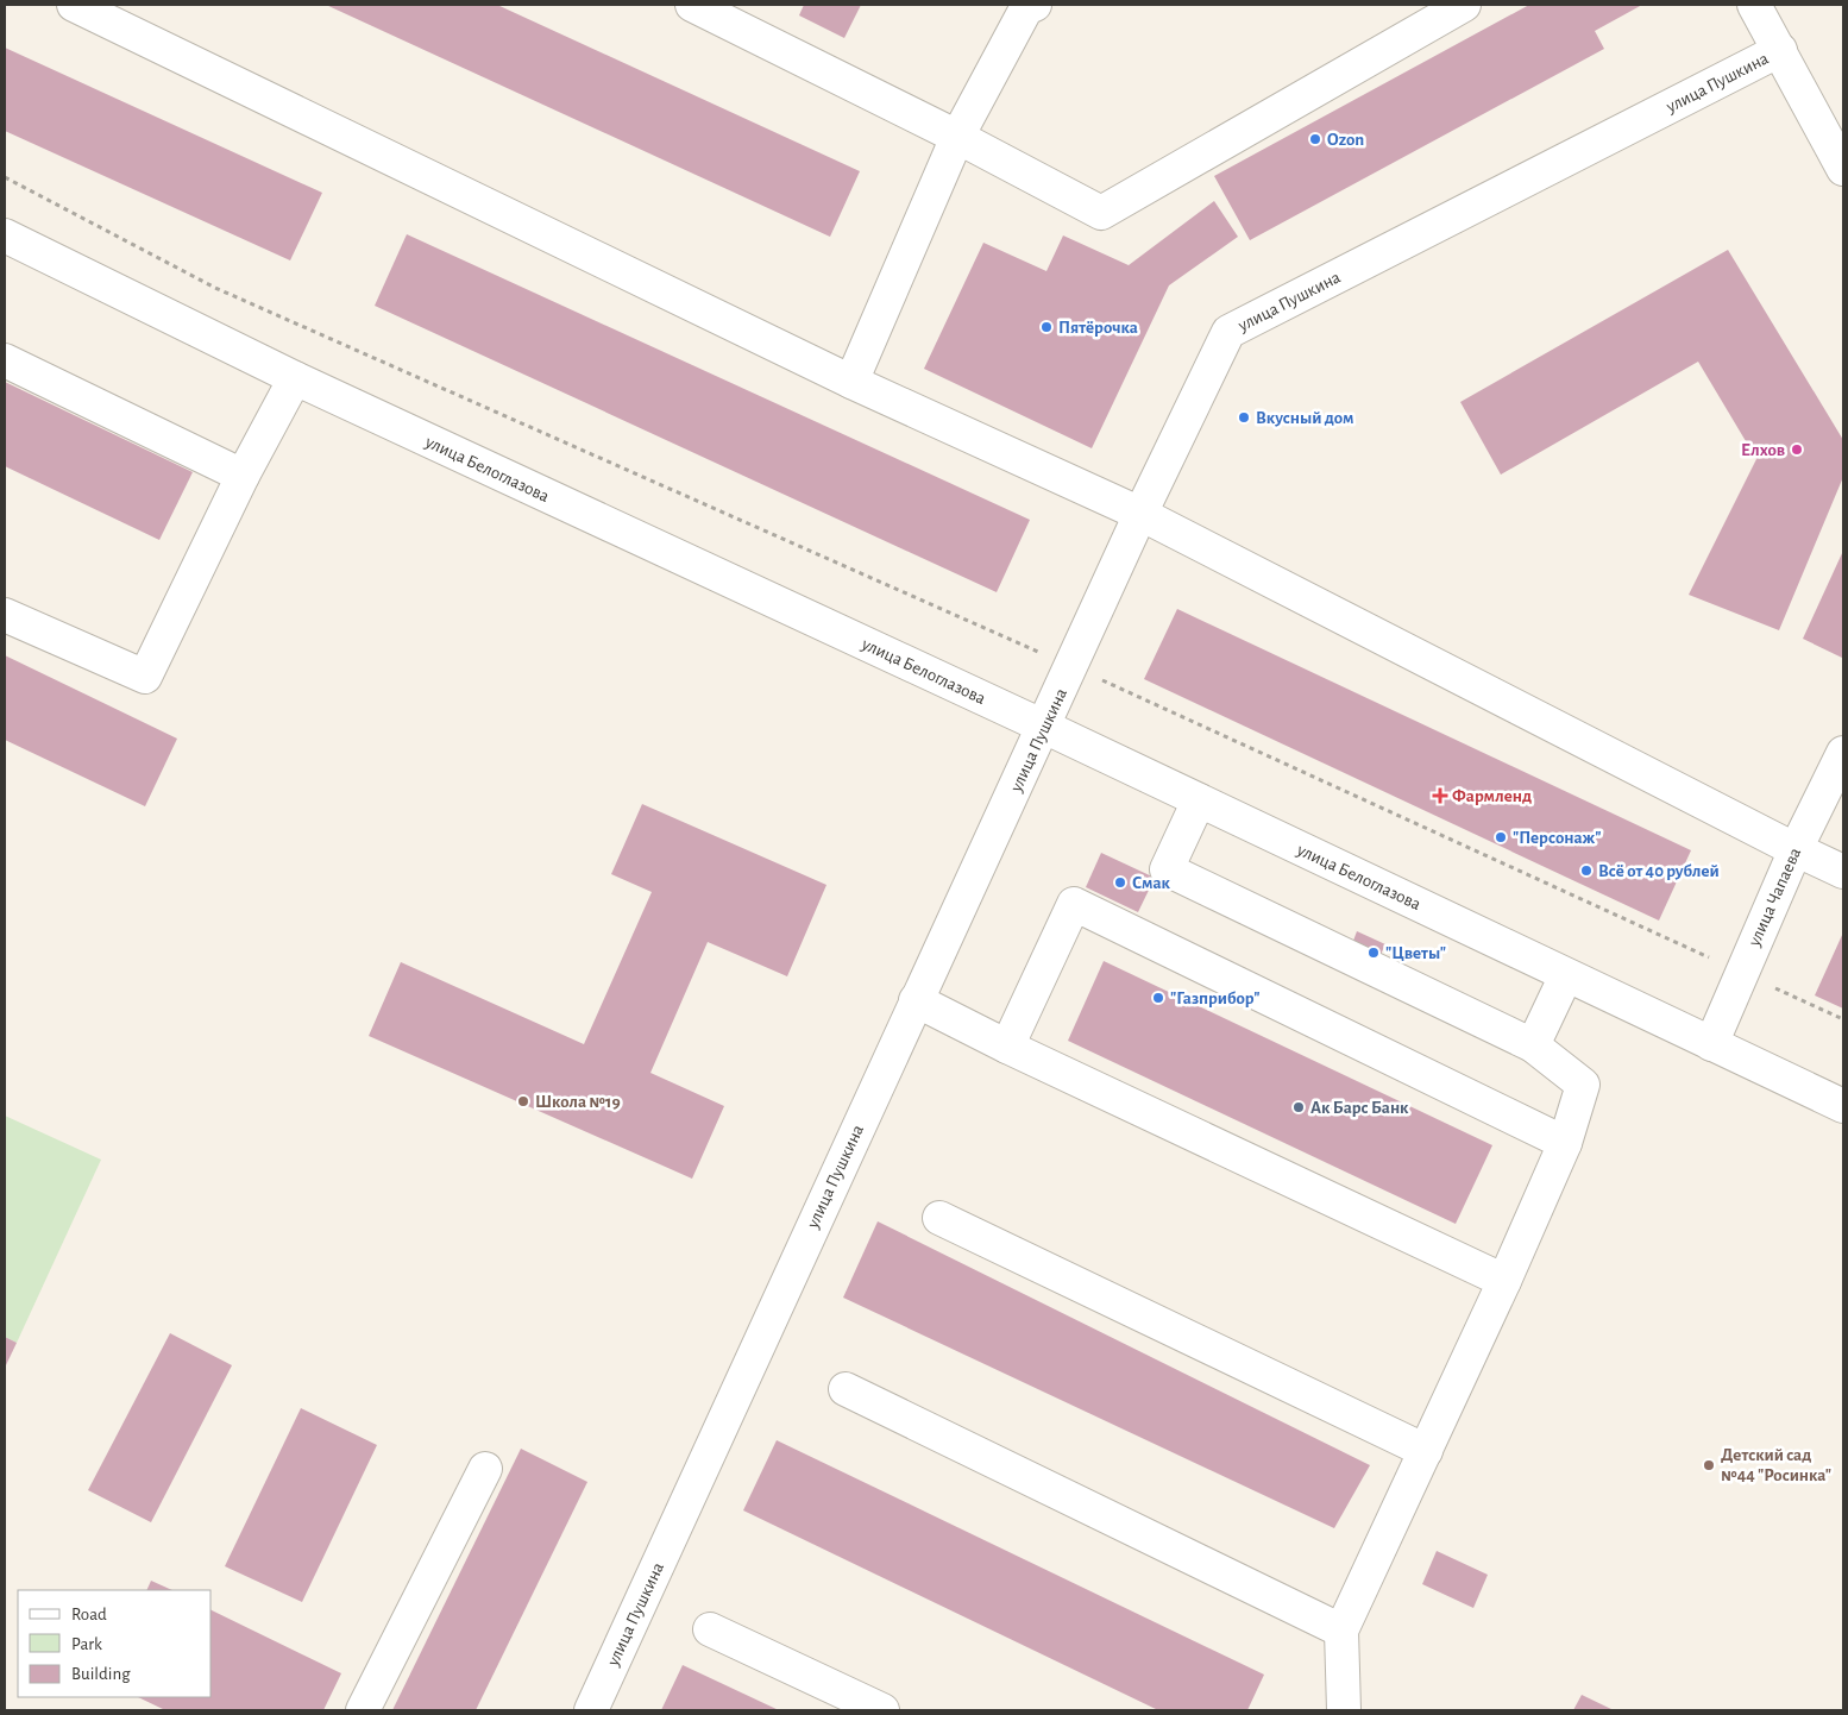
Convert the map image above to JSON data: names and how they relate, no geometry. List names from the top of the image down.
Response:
{
  "streets": {
    "street": ["улица Пушкина", "улица Белоглазова", "улица Чапаева"]
  },
  "crossings": [
    ["улица Пушкина", "улица Белоглазова"],
    ["улица Белоглазова", "улица Чапаева"]
  ],
  "places": {
    "other": [
      "Ozon",
      "Пятёрочка",
      "Вкусный дом",
      "Елхов",
      "\"Персонаж\"",
      "Всё от 40 рублей",
      "Смак",
      "\"Цветы\"",
      "\"Газприбор\"",
      "Школа №19",
      "Ак Барс Банк",
      "Детский сад №44 \"Росинка\""
    ],
    "health": ["Фармленд"]
  },
  "legend": ["Road", "Park", "Building"]
}
